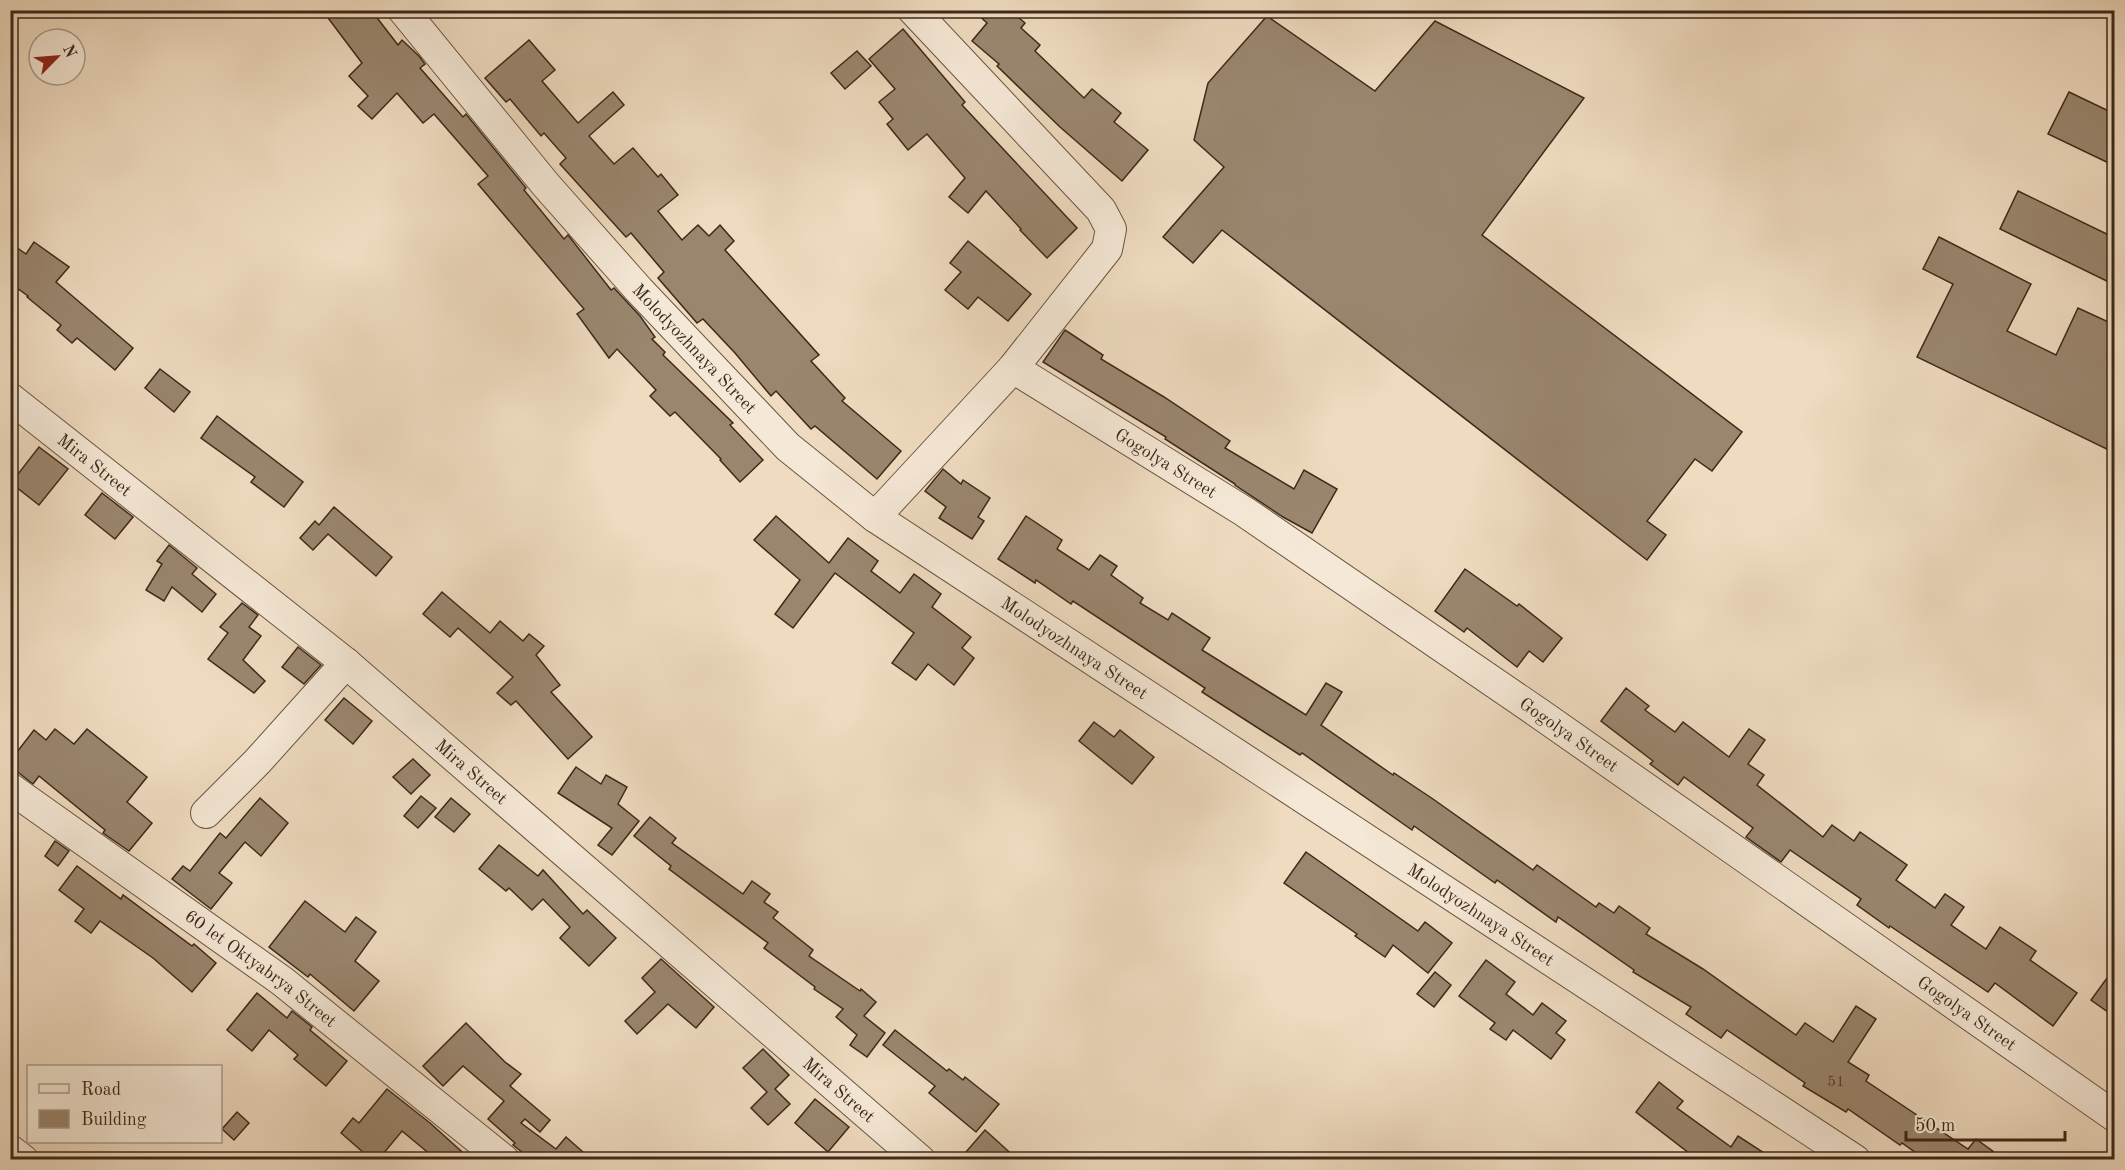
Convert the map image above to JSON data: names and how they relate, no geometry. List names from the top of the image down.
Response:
{
  "streets": {
    "street": [
      "Molodyozhnaya Street",
      "Gogolya Street",
      "Mira Street",
      "60 let Oktyabrya Street"
    ]
  },
  "house_numbers": ["51"],
  "legend": ["Road", "Building"],
  "scale_bar": "50 m",
  "north": "top right"
}
